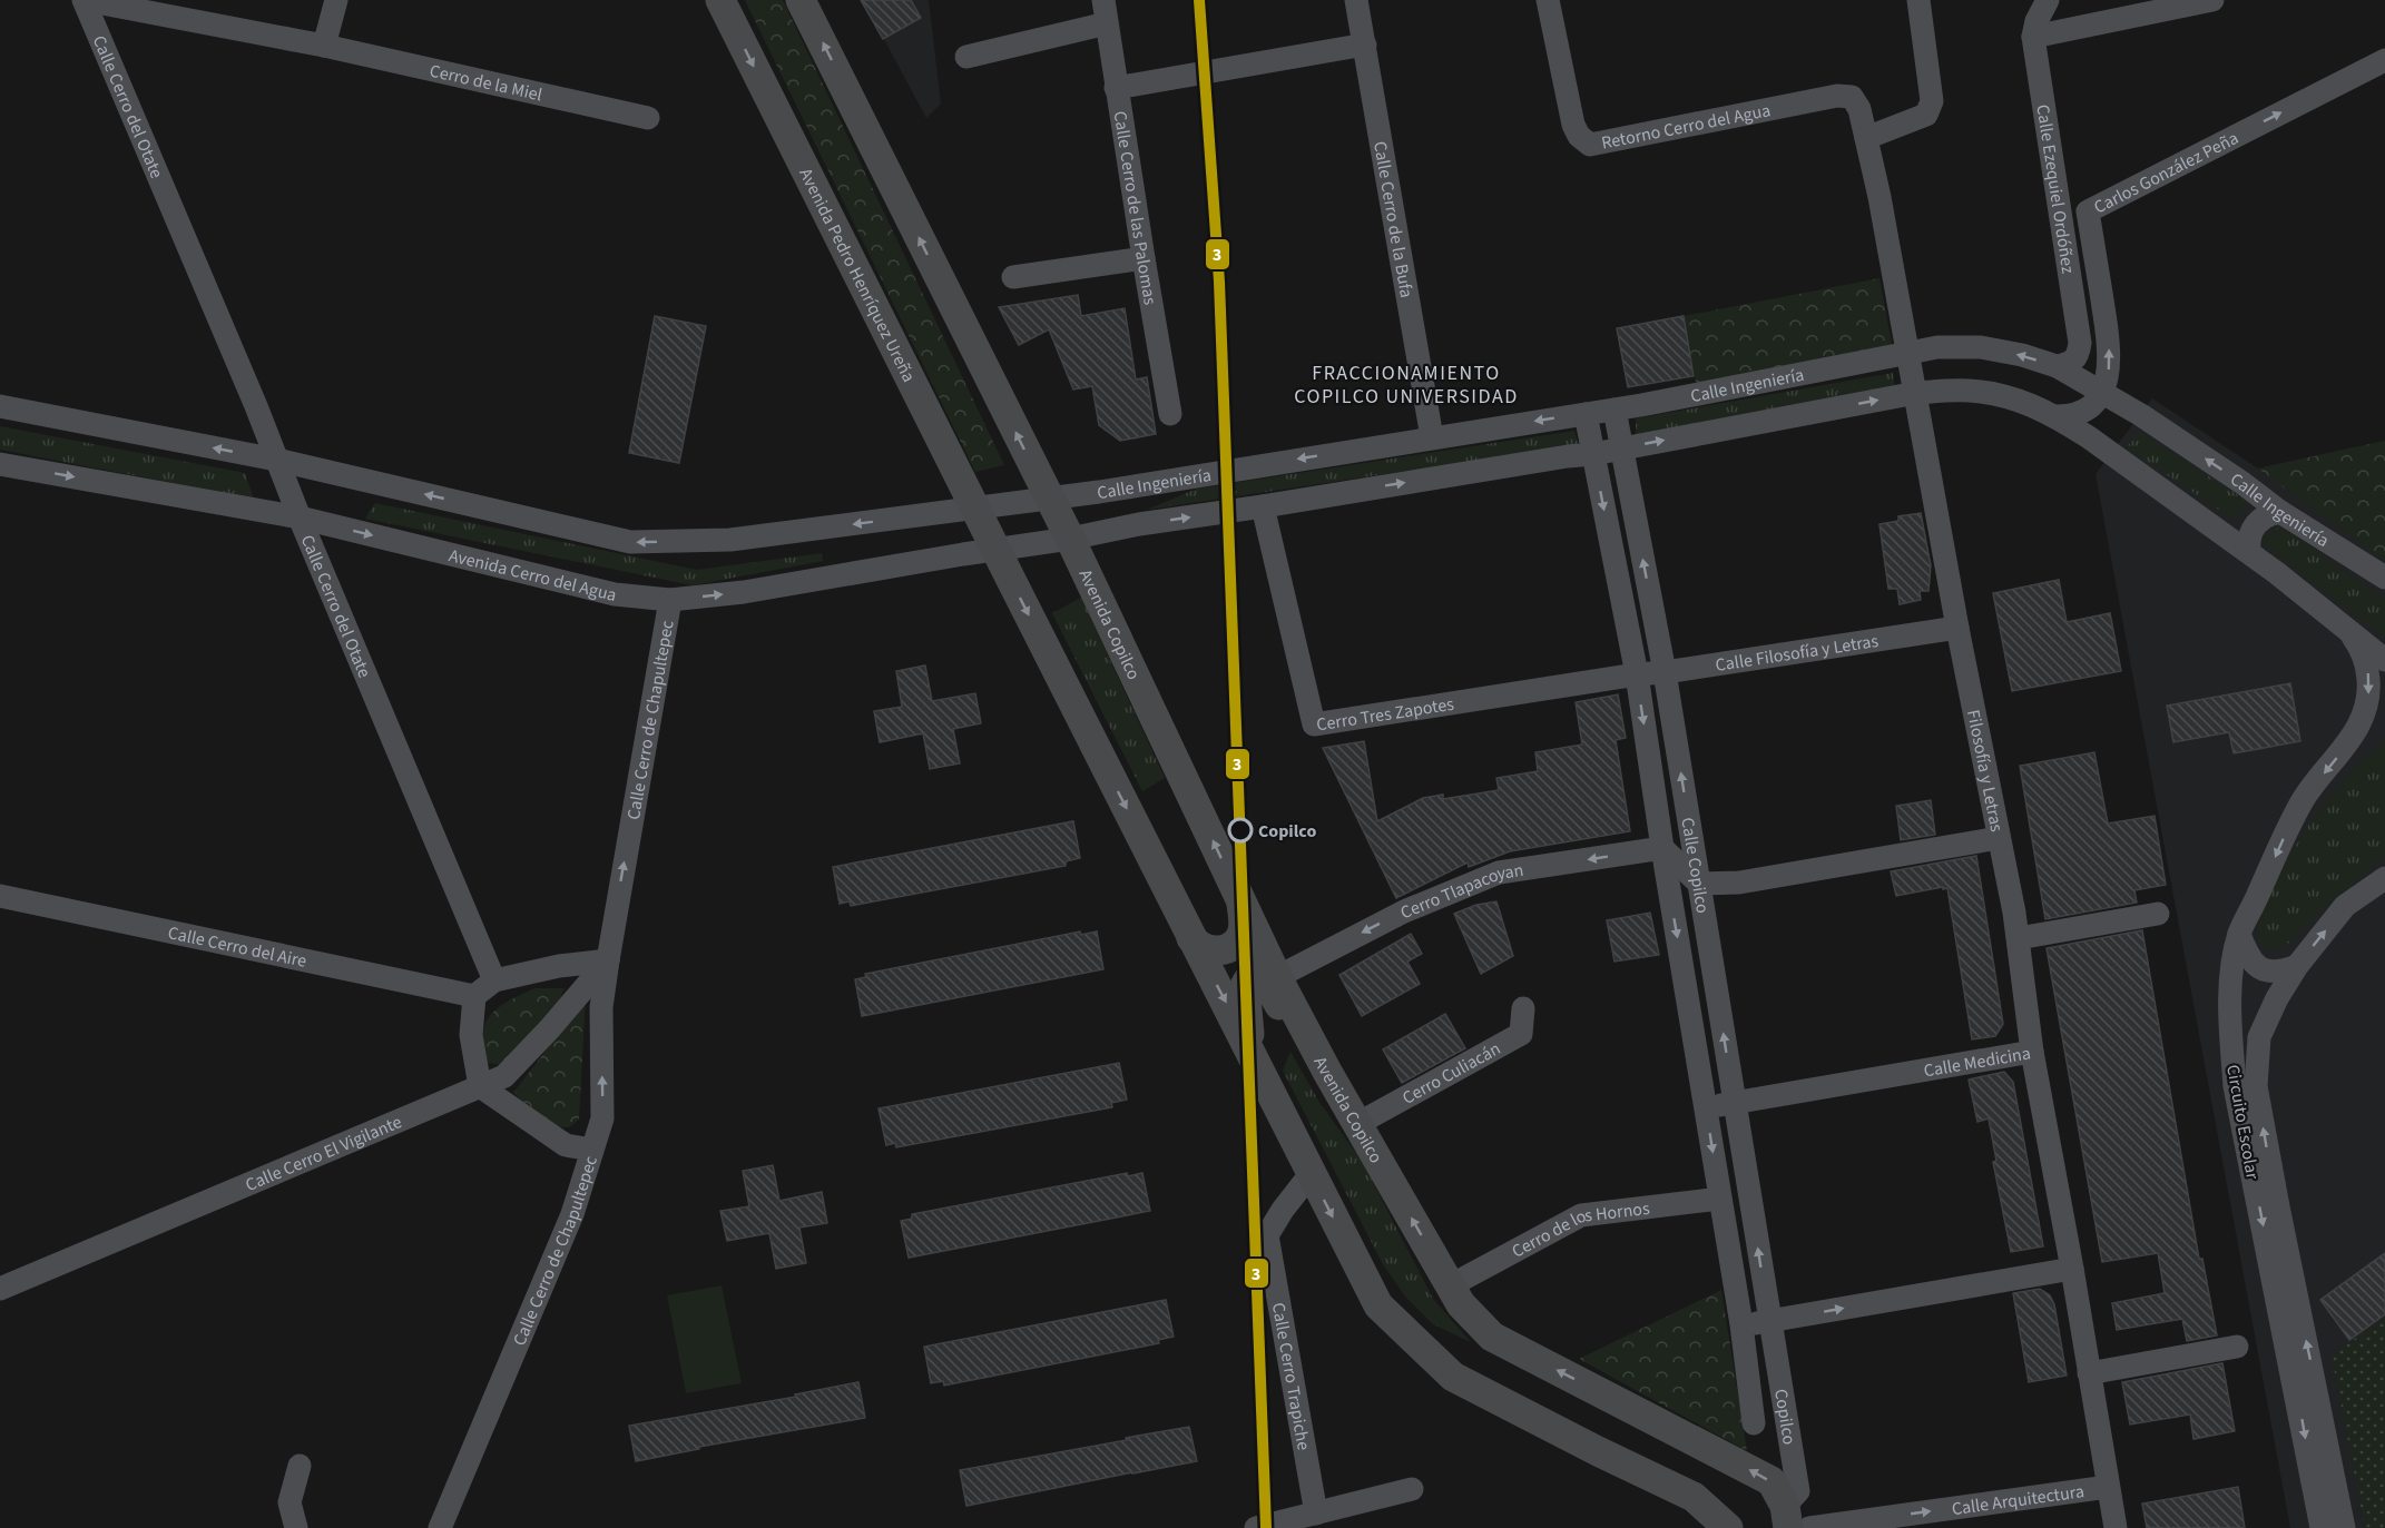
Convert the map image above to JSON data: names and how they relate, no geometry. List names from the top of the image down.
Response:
{
  "streets": {
    "main road": ["Avenida Pedro Henríquez Ureña", "Avenida Copilco"],
    "street": [
      "Cerro de la Miel",
      "Calle Cerro del Otate",
      "Retorno Cerro del Agua",
      "Carlos González Peña",
      "Calle Ezequiel Ordóñez",
      "Calle Cerro de las Palomas",
      "Calle Cerro de la Bufa",
      "Calle Ingeniería",
      "Avenida Cerro del Agua",
      "Calle Filosofía y Letras",
      "Cerro Tres Zapotes",
      "Calle Cerro de Chapultepec",
      "Filosofía y Letras",
      "Calle Copilco",
      "Cerro Tlapacoyan",
      "Calle Cerro del Aire",
      "Calle Medicina",
      "Cerro Culiacán",
      "Circuito Escolar",
      "Calle Cerro El Vigilante",
      "Cerro de los Hornos",
      "Calle Cerro Trapiche",
      "Copilco",
      "Calle Arquitectura"
    ]
  },
  "crossings": [
    ["Cerro de la Miel", "Calle Cerro del Otate"],
    ["Calle Cerro del Otate", "Avenida Cerro del Agua"],
    ["Retorno Cerro del Agua", "Calle Ingeniería"],
    ["Retorno Cerro del Agua", "Filosofía y Letras"],
    ["Carlos González Peña", "Calle Ingeniería"],
    ["Calle Ezequiel Ordóñez", "Calle Ingeniería"],
    ["Calle Cerro de la Bufa", "Calle Ingeniería"],
    ["Avenida Pedro Henríquez Ureña", "Avenida Cerro del Agua"],
    ["Calle Ingeniería", "Filosofía y Letras"],
    ["Calle Ingeniería", "Calle Copilco"],
    ["Avenida Cerro del Agua", "Avenida Copilco"],
    ["Avenida Cerro del Agua", "Calle Cerro de Chapultepec"],
    ["Avenida Copilco", "Cerro Tlapacoyan"],
    ["Avenida Copilco", "Cerro Culiacán"],
    ["Avenida Copilco", "Cerro de los Hornos"],
    ["Avenida Copilco", "Copilco"],
    ["Calle Filosofía y Letras", "Cerro Tres Zapotes"],
    ["Calle Filosofía y Letras", "Filosofía y Letras"],
    ["Calle Filosofía y Letras", "Calle Copilco"],
    ["Cerro Tres Zapotes", "Calle Copilco"],
    ["Calle Cerro de Chapultepec", "Calle Cerro El Vigilante"],
    ["Filosofía y Letras", "Calle Copilco"],
    ["Calle Copilco", "Cerro Tlapacoyan"],
    ["Calle Copilco", "Calle Medicina"],
    ["Calle Copilco", "Cerro de los Hornos"],
    ["Calle Copilco", "Copilco"],
    ["Calle Medicina", "Calle Arquitectura"]
  ],
  "one_way": [
    "Carlos González Peña",
    "Calle Cerro de Chapultepec",
    "Cerro Tlapacoyan",
    "Calle Arquitectura"
  ],
  "districts": ["FRACCIONAMIENTO COPILCO UNIVERSIDAD"],
  "places": ["Copilco"],
  "lines": ["transit line 3"]
}
